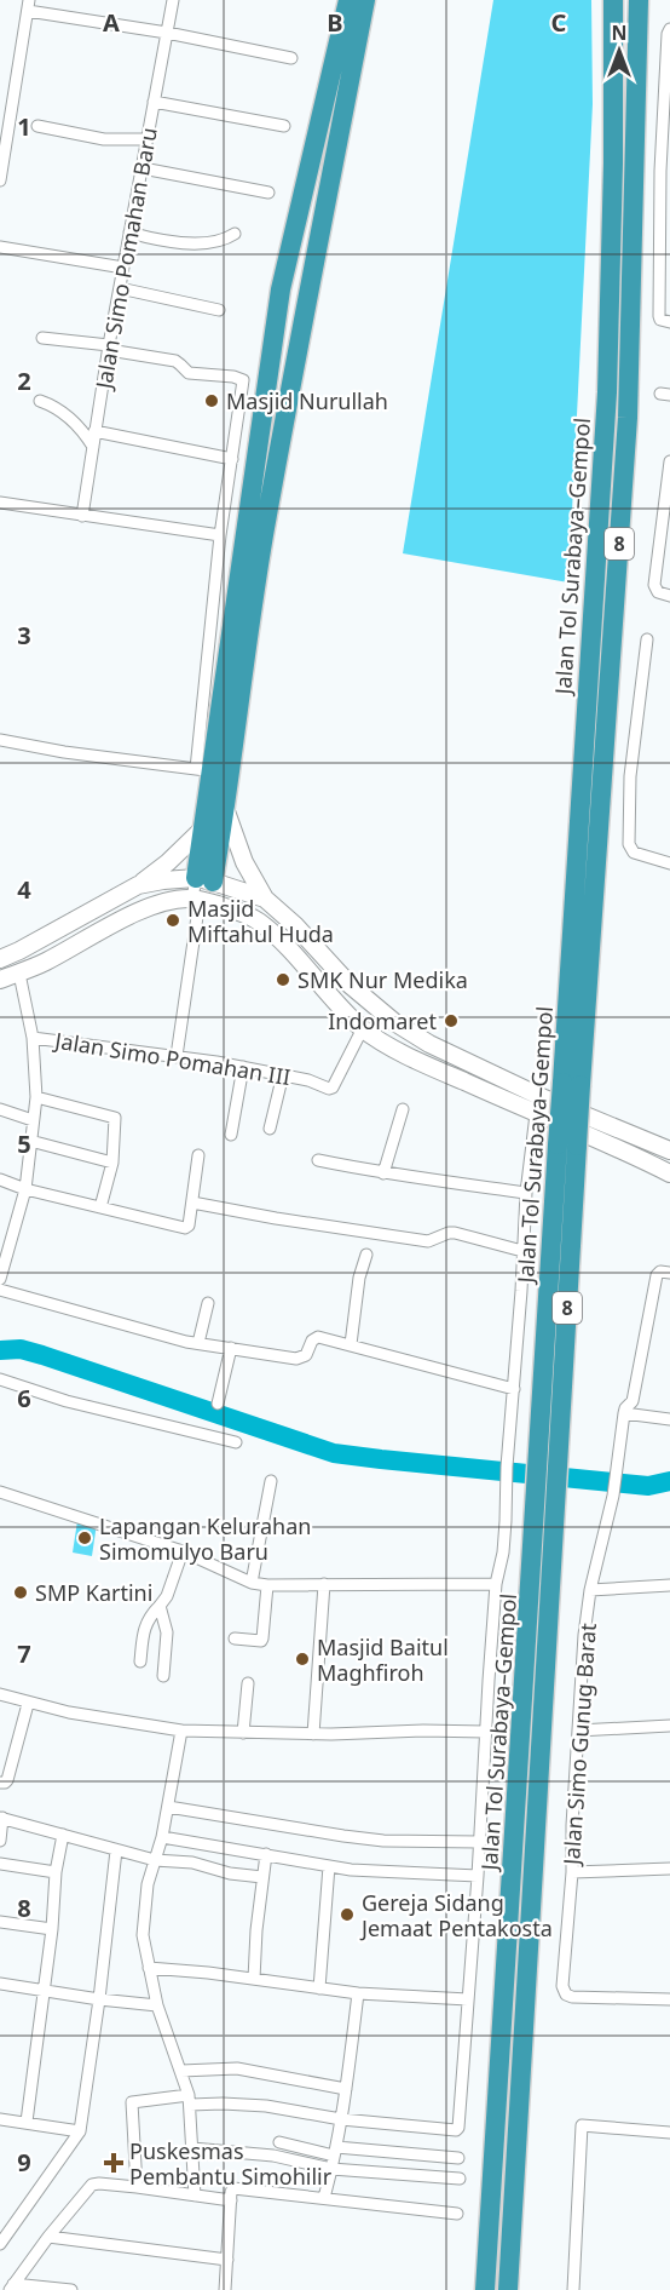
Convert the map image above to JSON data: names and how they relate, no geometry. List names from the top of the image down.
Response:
{
  "streets": {
    "highway": ["8", "Jalan Tol Surabaya–Gempol"],
    "street": ["Jalan Simo Pomahan Baru", "Jalan Simo Pomahan III", "Jalan Simo Gunug Barat"]
  },
  "places": {
    "other": [
      "Masjid Nurullah",
      "Masjid Miftahul Huda",
      "SMK Nur Medika",
      "Indomaret",
      "Lapangan Kelurahan Simomulyo Baru",
      "SMP Kartini",
      "Masjid Baitul Maghfiroh",
      "Gereja Sidang Jemaat Pentakosta"
    ],
    "health": ["Puskesmas Pembantu Simohilir"]
  },
  "north": "top",
  "grid": {
    "columns": ["A", "B", "C"],
    "rows": [
      "1",
      "2",
      "3",
      "4",
      "5",
      "6",
      "7",
      "8",
      "9"
    ]
  }
}
